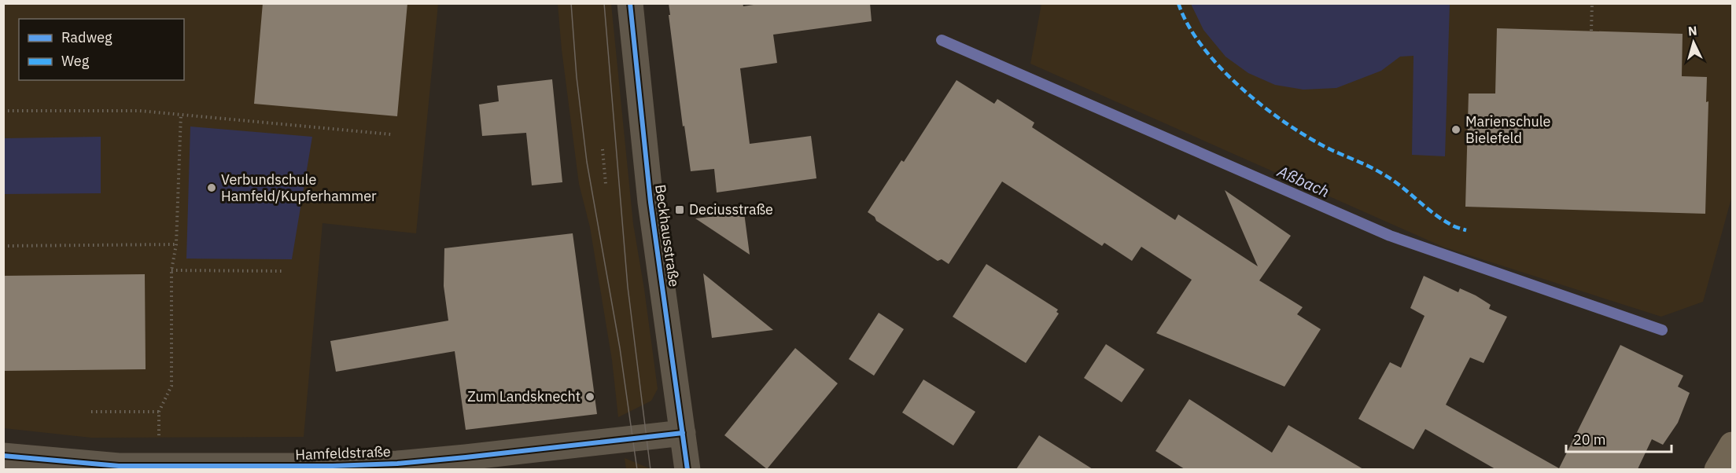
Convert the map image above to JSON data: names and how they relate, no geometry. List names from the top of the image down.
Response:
{
  "streets": {
    "street": ["Beckhausstraße", "Hamfeldstraße"]
  },
  "crossings": [
    ["Beckhausstraße", "Hamfeldstraße"]
  ],
  "water": ["Aßbach"],
  "places": {
    "other": ["Marienschule Bielefeld", "Verbundschule Hamfeld/Kupferhammer", "Zum Landsknecht"],
    "transit": ["Deciusstraße"]
  },
  "legend": ["Radweg", "Weg"],
  "scale_bar": "20 m",
  "north": "top"
}
